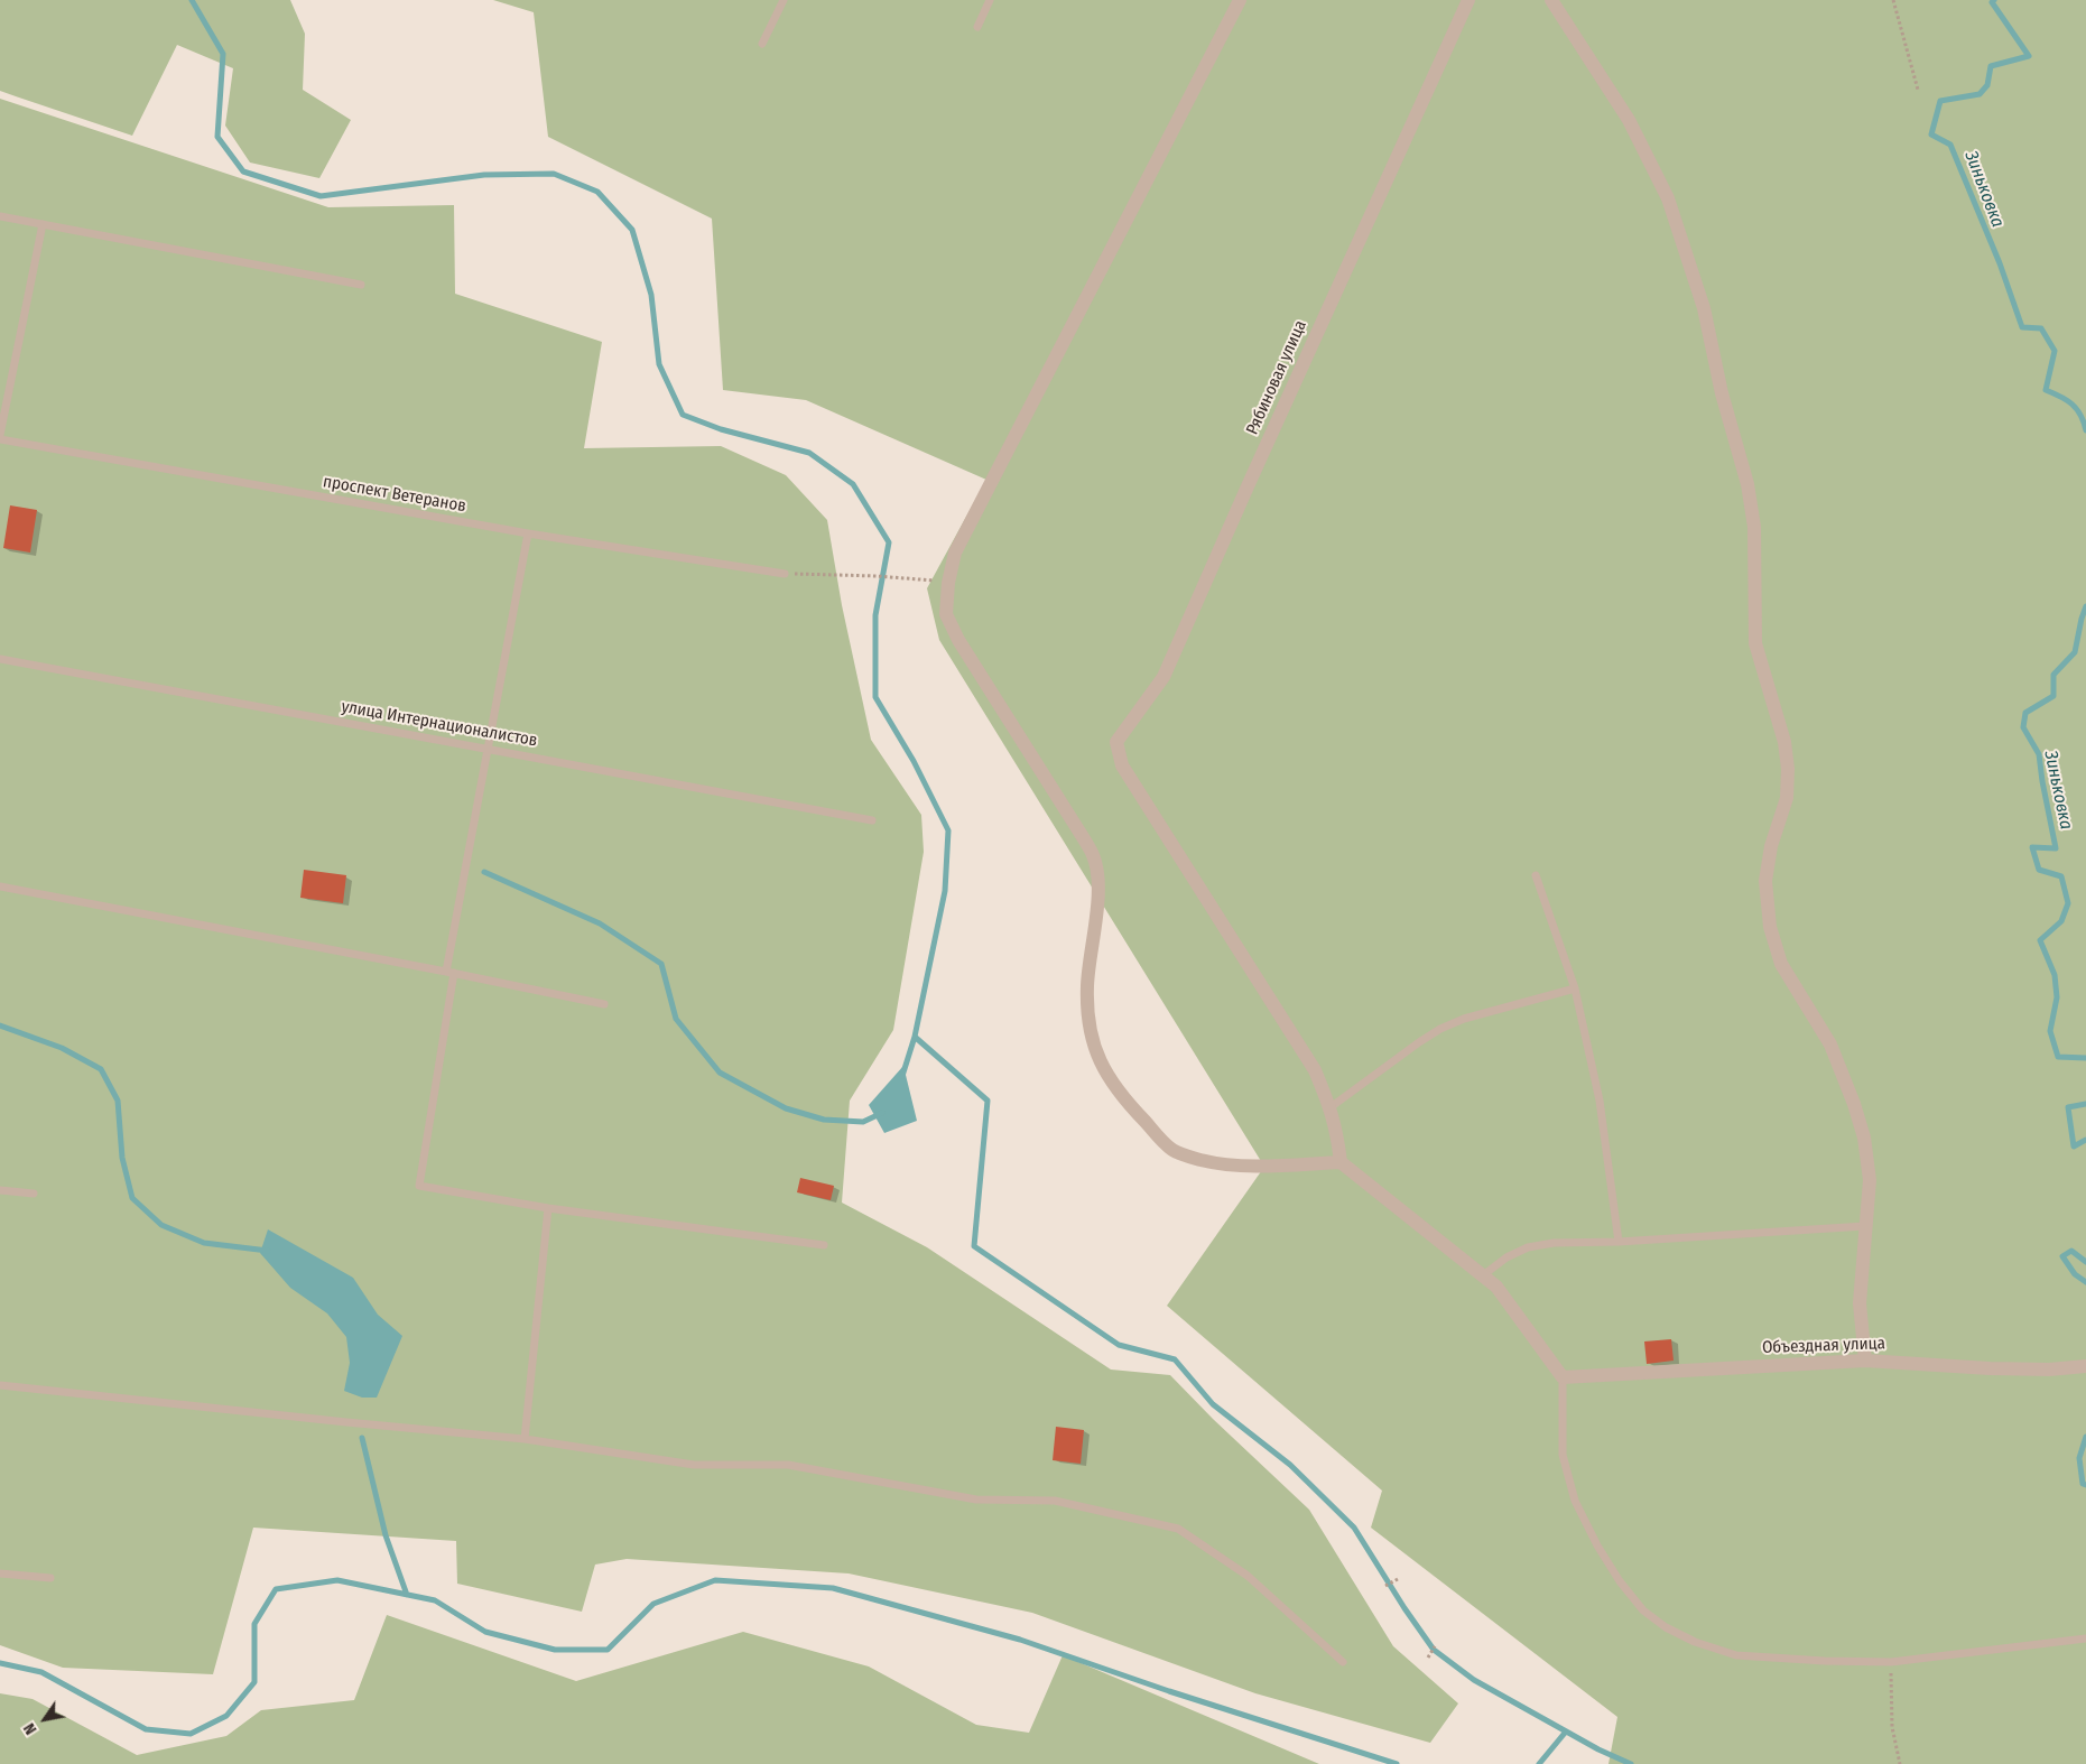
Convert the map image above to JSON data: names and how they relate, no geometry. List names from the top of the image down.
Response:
{
  "streets": {
    "street": ["Рябиновая улица", "Объездная улица"],
    "lane": ["проспект Ветеранов", "улица Интернационалистов"]
  },
  "water": ["Зиньковка"],
  "north": "bottom left"
}
